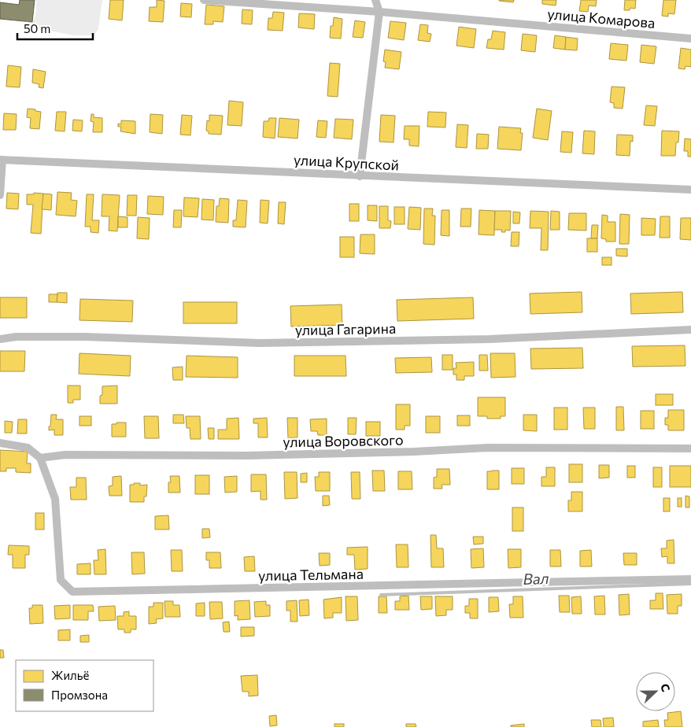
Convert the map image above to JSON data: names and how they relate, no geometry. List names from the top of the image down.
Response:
{
  "streets": {
    "street": [
      "улица Комарова",
      "улица Крупской",
      "улица Гагарина",
      "улица Воровского",
      "улица Тельмана"
    ]
  },
  "crossings": [
    ["улица Воровского", "улица Тельмана"]
  ],
  "water": ["Вал"],
  "legend": ["Жильё", "Промзона"],
  "scale_bar": "50 m",
  "north": "right"
}
